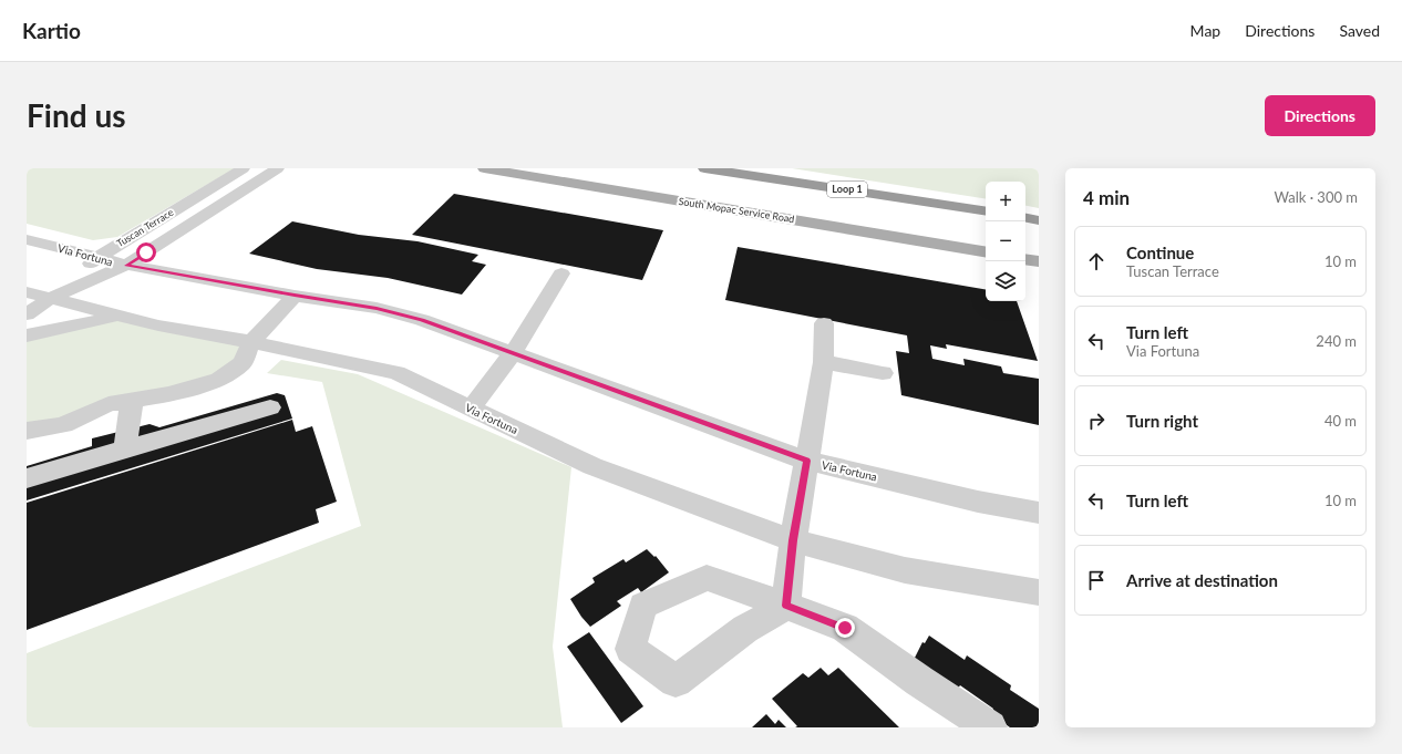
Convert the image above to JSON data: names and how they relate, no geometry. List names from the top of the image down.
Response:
{
  "streets": {
    "highway": ["Loop 1"],
    "main road": ["South Mopac Service Road"],
    "street": ["Tuscan Terrace", "Via Fortuna"]
  },
  "crossings": [
    ["Tuscan Terrace", "Via Fortuna"]
  ],
  "page": {
    "header": "Kartio",
    "nav": ["Map", "Directions", "Saved"],
    "buttons": "Directions",
    "title": "Find us",
    "heading": ["4 min", "Walk · 300 m"],
    "map_buttons": ["+", "−"],
    "list": [
      ["Continue", "Tuscan Terrace", "10 m"],
      ["Turn left", "Via Fortuna", "240 m"],
      ["Turn right", "40 m"],
      ["Turn left", "10 m"],
      "Arrive at destination"
    ]
  }
}
